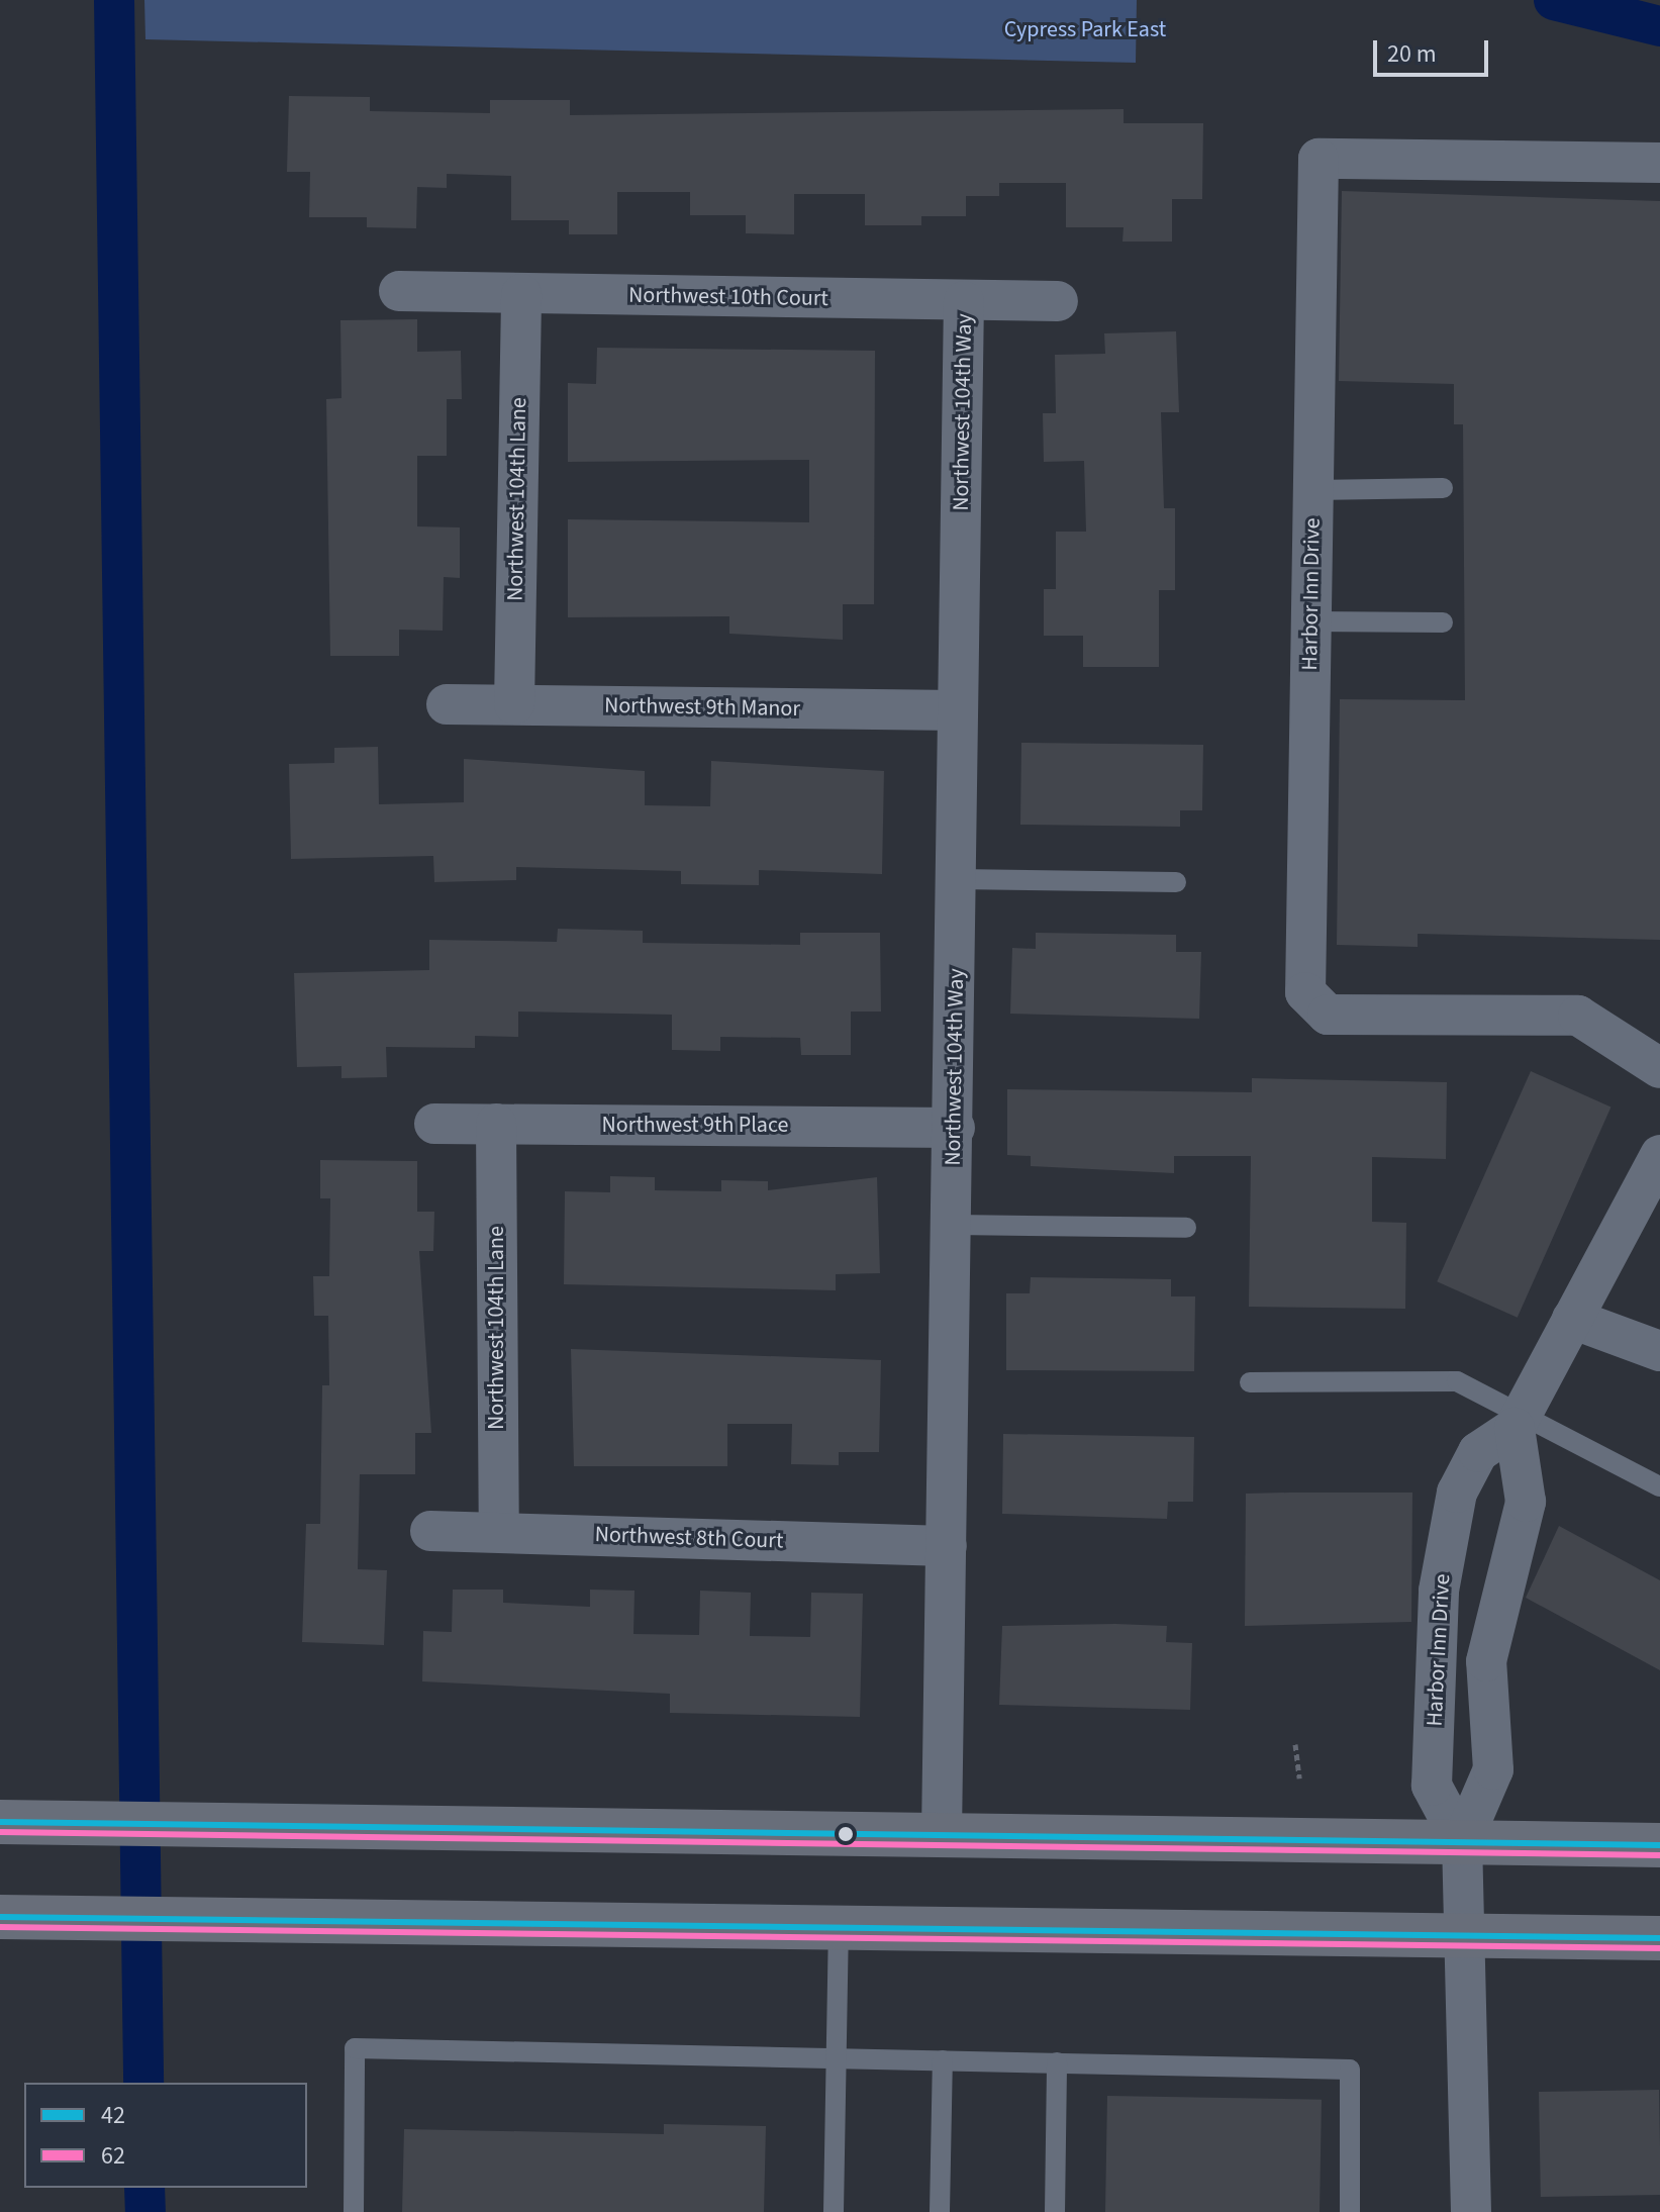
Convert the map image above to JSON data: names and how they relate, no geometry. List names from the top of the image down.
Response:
{
  "streets": {
    "street": [
      "Northwest 10th Court",
      "Northwest 104th Way",
      "Northwest 104th Lane",
      "Harbor Inn Drive",
      "Northwest 9th Manor",
      "Northwest 9th Place",
      "Northwest 8th Court"
    ]
  },
  "crossings": [
    ["Northwest 10th Court", "Northwest 104th Way"],
    ["Northwest 10th Court", "Northwest 104th Lane"],
    ["Northwest 104th Way", "Northwest 9th Manor"],
    ["Northwest 104th Way", "Northwest 9th Place"],
    ["Northwest 104th Way", "Northwest 8th Court"],
    ["Northwest 104th Lane", "Northwest 9th Manor"],
    ["Northwest 104th Lane", "Northwest 9th Place"],
    ["Northwest 104th Lane", "Northwest 8th Court"]
  ],
  "parks": ["Cypress Park East"],
  "lines": ["transit line 42", "transit line 62"],
  "legend": ["42", "62"],
  "scale_bar": "20 m"
}
